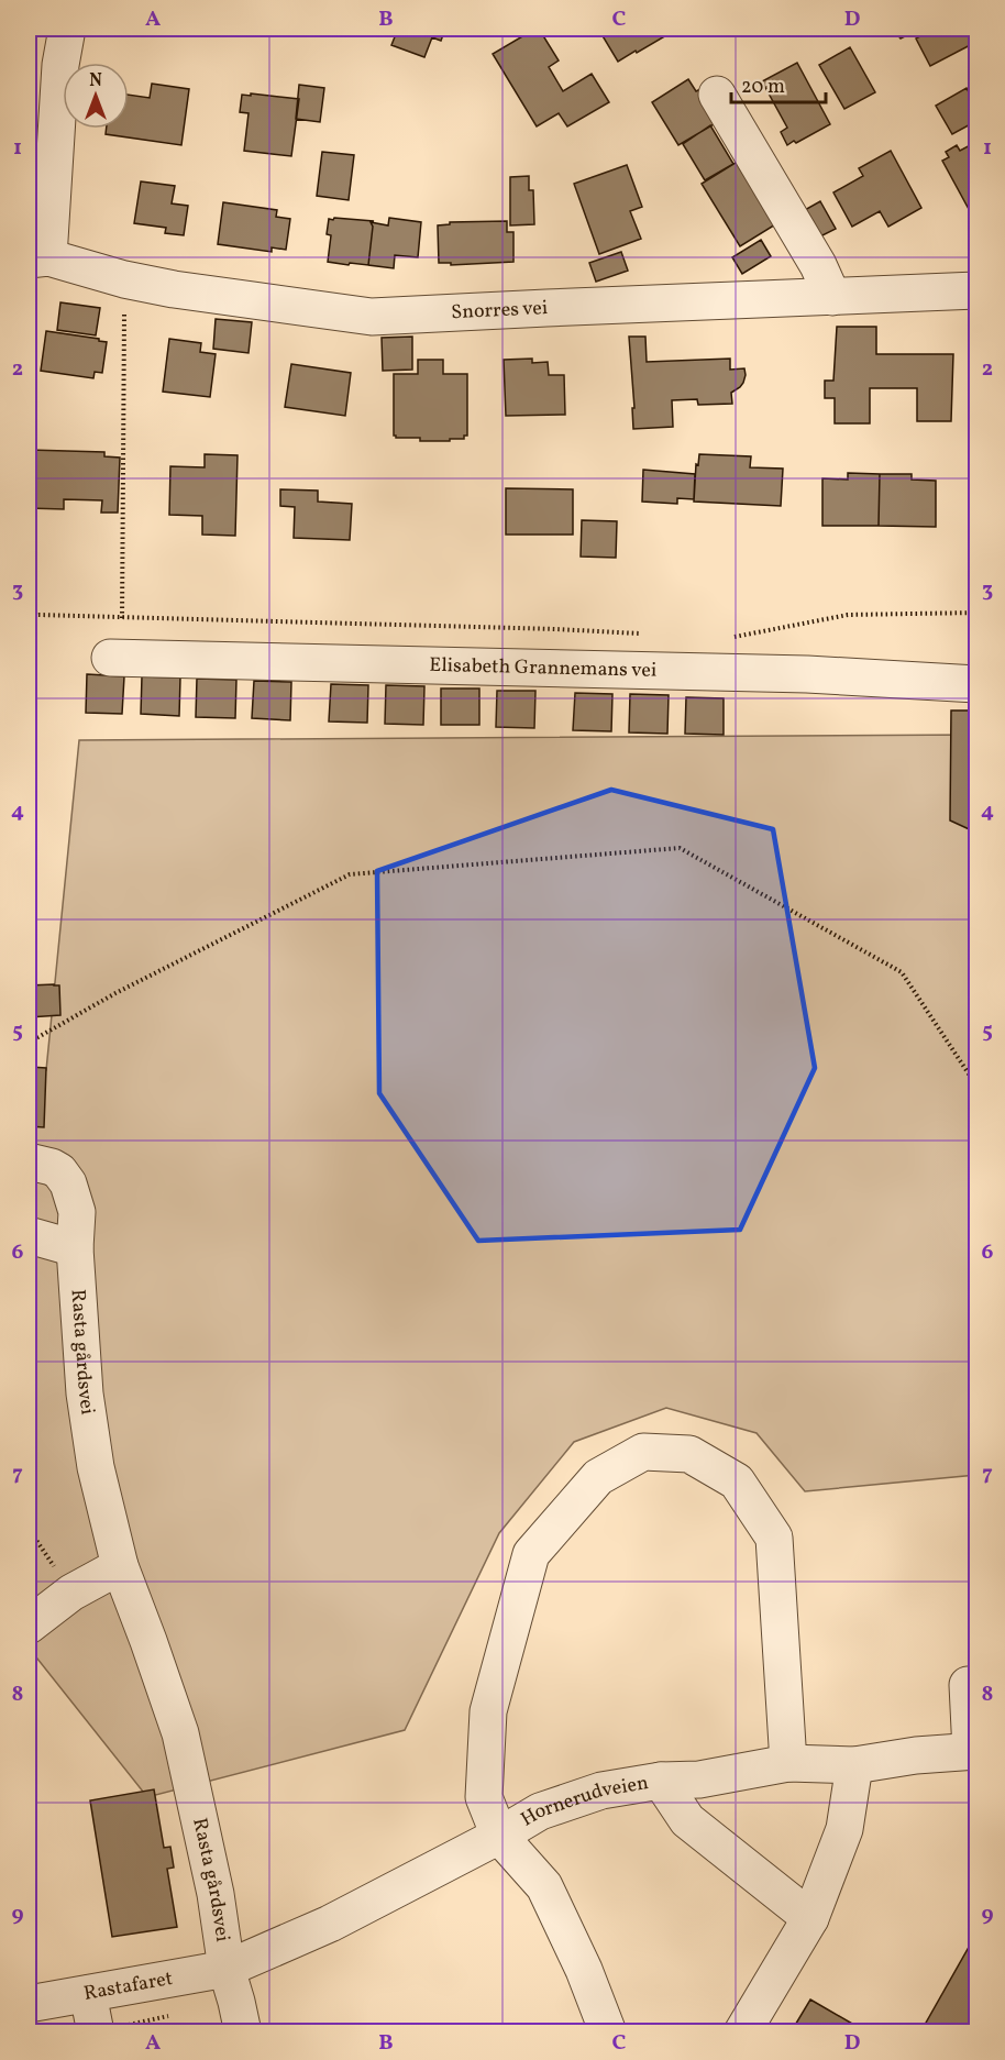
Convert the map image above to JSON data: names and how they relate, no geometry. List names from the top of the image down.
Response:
{
  "streets": {
    "street": [
      "Snorres vei",
      "Elisabeth Grannemans vei",
      "Rasta gårdsvei",
      "Hornerudveien",
      "Rastafaret"
    ]
  },
  "crossings": [
    ["Rasta gårdsvei", "Hornerudveien"],
    ["Rasta gårdsvei", "Rastafaret"],
    ["Hornerudveien", "Rastafaret"]
  ],
  "scale_bar": "20 m",
  "north": "top",
  "grid": {
    "columns": [
      "A",
      "B",
      "C",
      "D"
    ],
    "rows": [
      "1",
      "2",
      "3",
      "4",
      "5",
      "6",
      "7",
      "8",
      "9"
    ]
  }
}
